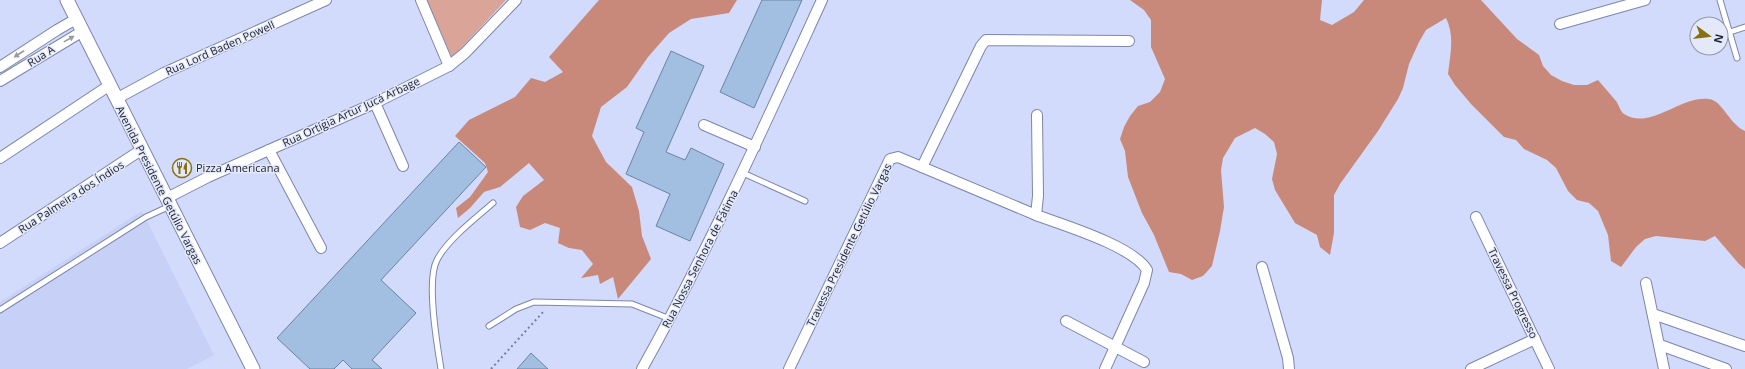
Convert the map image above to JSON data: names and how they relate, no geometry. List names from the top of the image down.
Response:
{
  "streets": {
    "street": [
      "Rua Lord Baden Powell",
      "Rua A",
      "Rua Ortígia Artur Jucá Arbage",
      "Avenida Presidente Getúlio Vargas",
      "Rua Palmeira dos Índios",
      "Travessa Presidente Getúlio Vargas",
      "Rua Nossa Senhora de Fátima",
      "Travessa Progresso"
    ]
  },
  "crossings": [
    ["Rua Lord Baden Powell", "Avenida Presidente Getúlio Vargas"],
    ["Rua A", "Avenida Presidente Getúlio Vargas"],
    ["Rua Ortígia Artur Jucá Arbage", "Avenida Presidente Getúlio Vargas"],
    ["Avenida Presidente Getúlio Vargas", "Rua Palmeira dos Índios"]
  ],
  "places": {
    "restaurant": ["Pizza Americana"]
  },
  "north": "right"
}
